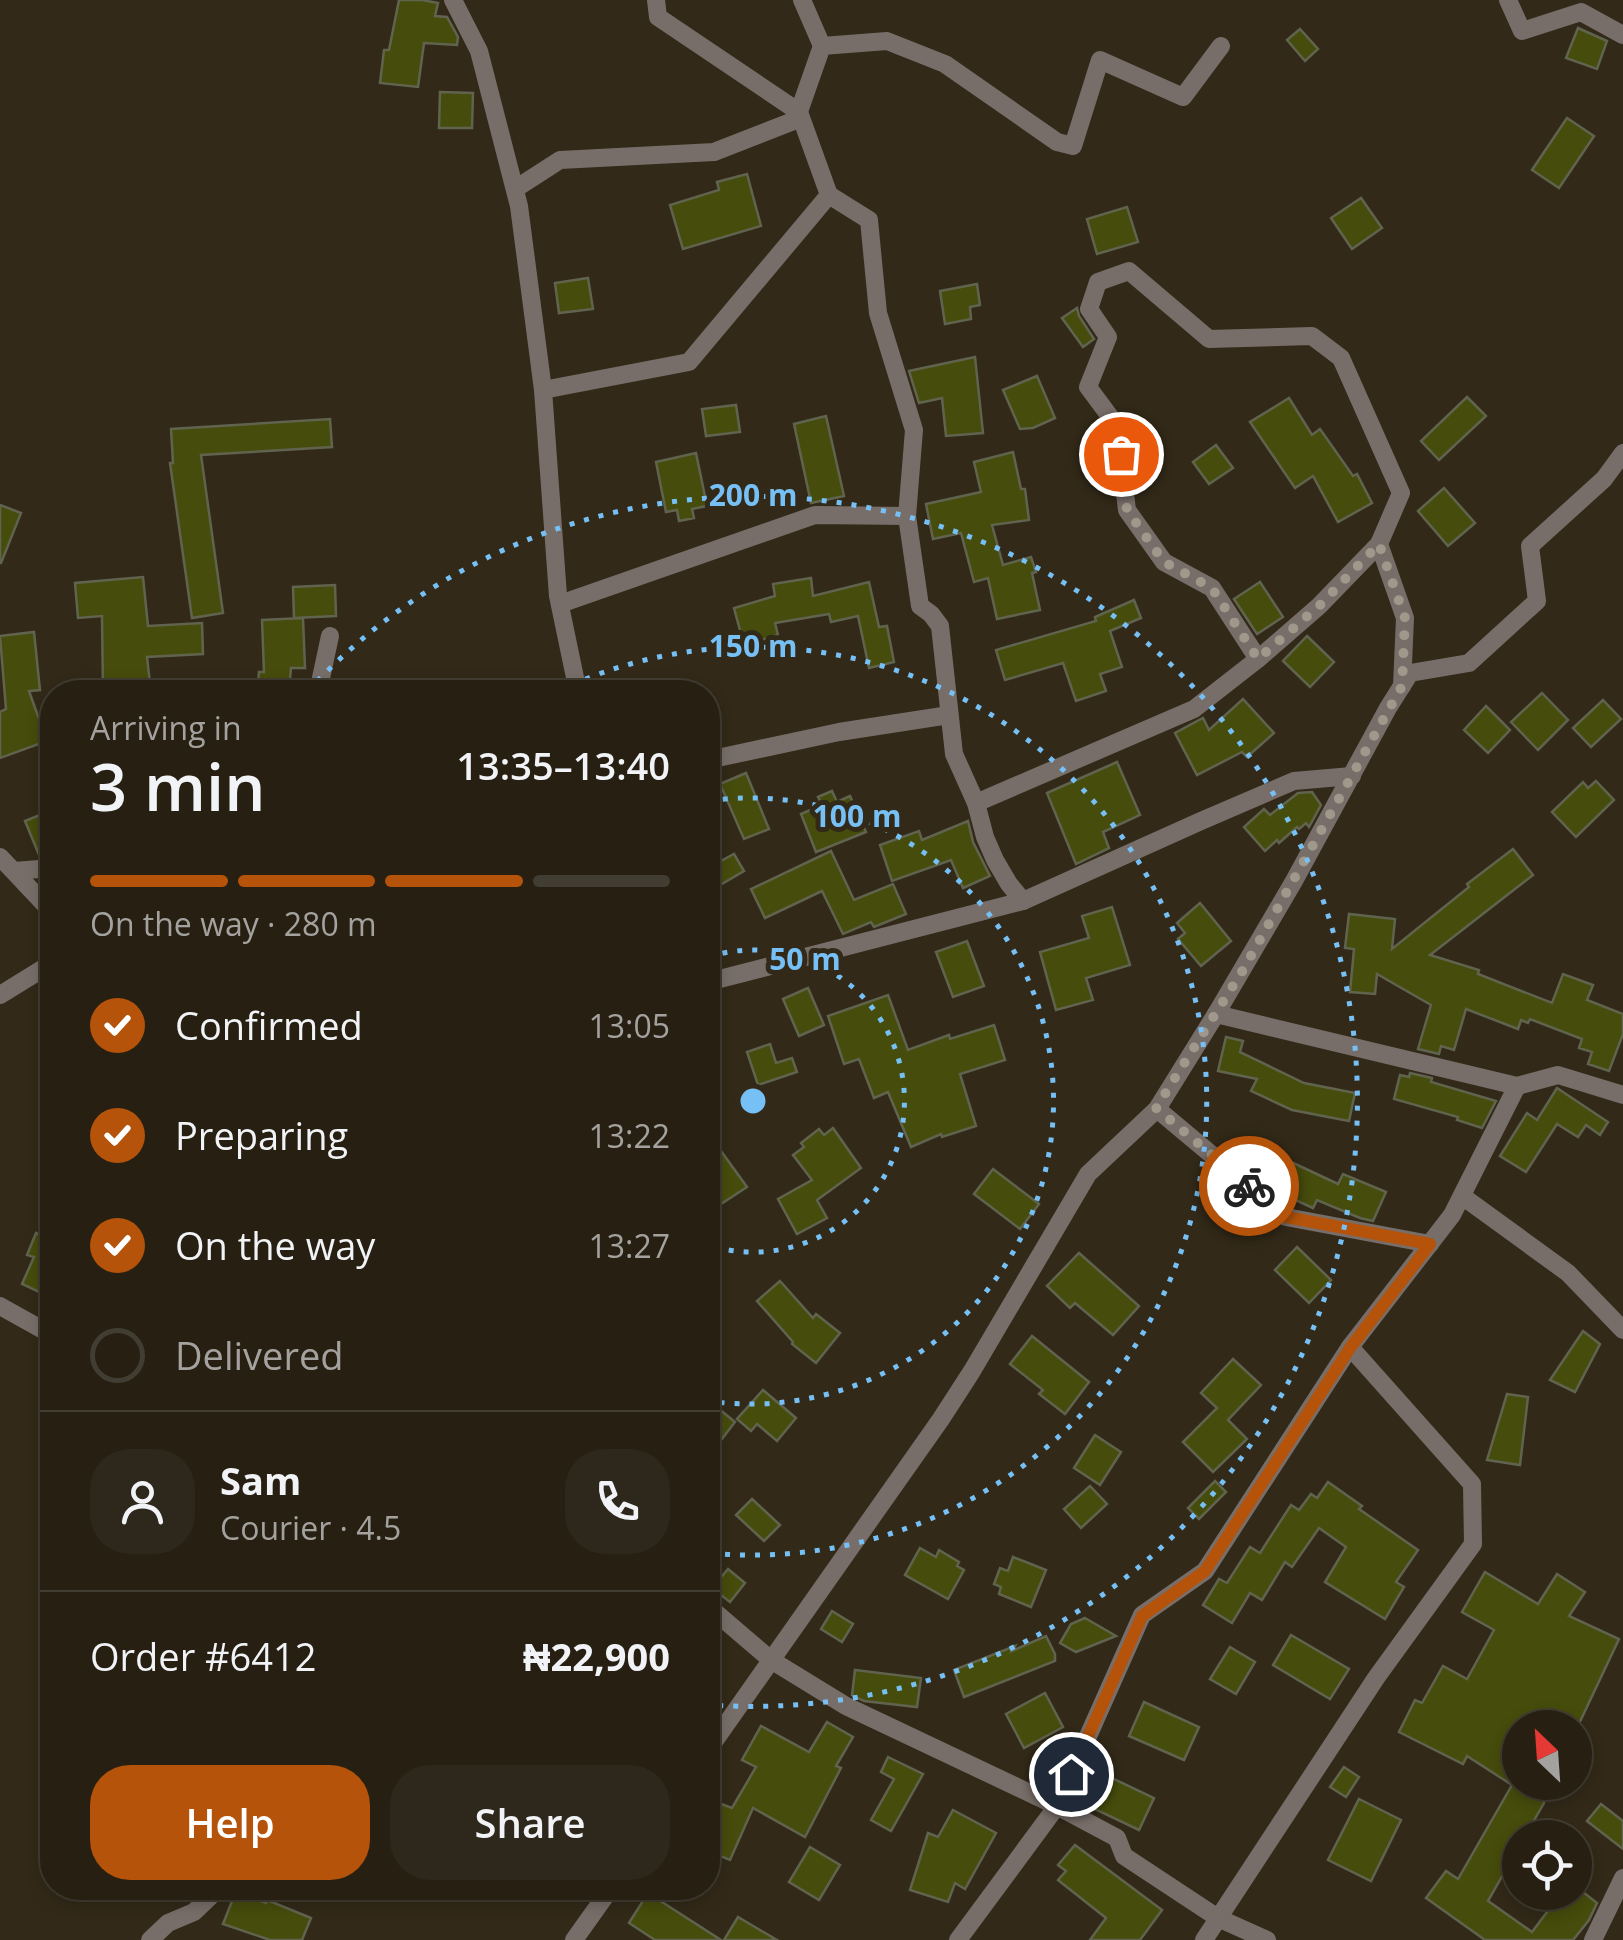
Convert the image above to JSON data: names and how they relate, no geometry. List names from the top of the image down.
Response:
{
  "north": "top left",
  "page": {
    "heading": ["3 min", "Arriving in", "13:35–13:40"],
    "panel": [
      "Sam",
      "Courier · 4.5",
      "Order #6412",
      "₦22,900"
    ],
    "bar": "On the way · 280 m",
    "list": [
      ["Confirmed", "13:05"],
      ["Preparing", "13:22"],
      ["On the way", "13:27"],
      "Delivered"
    ],
    "buttons": ["Help", "Share"]
  },
  "rings": [
    "200 m",
    "150 m",
    "100 m",
    "50 m"
  ]
}
